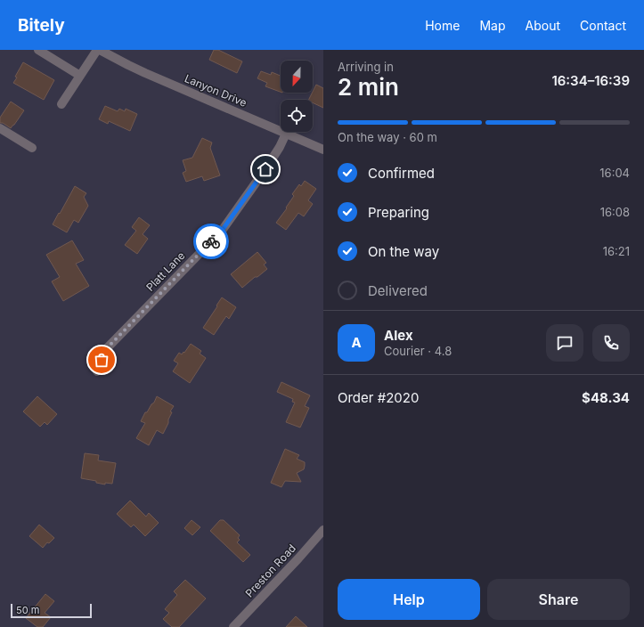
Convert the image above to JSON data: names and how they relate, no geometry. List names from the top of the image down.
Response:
{
  "streets": {
    "street": ["Lanyon Drive", "Platt Lane", "Preston Road"]
  },
  "crossings": [
    ["Lanyon Drive", "Platt Lane"]
  ],
  "scale_bar": "50 m",
  "north": "bottom",
  "page": {
    "header": "Bitely",
    "nav": [
      "Home",
      "Map",
      "About",
      "Contact"
    ],
    "heading": ["2 min", "Arriving in", "16:34–16:39"],
    "panel": [
      "Alex",
      "Courier · 4.8",
      "Order #2020",
      "$48.34"
    ],
    "bar": "On the way · 60 m",
    "list": [
      ["Confirmed", "16:04"],
      ["Preparing", "16:08"],
      ["On the way", "16:21"],
      "Delivered"
    ],
    "round": "A",
    "buttons": ["Help", "Share"],
    "scale": "50 m"
  }
}
